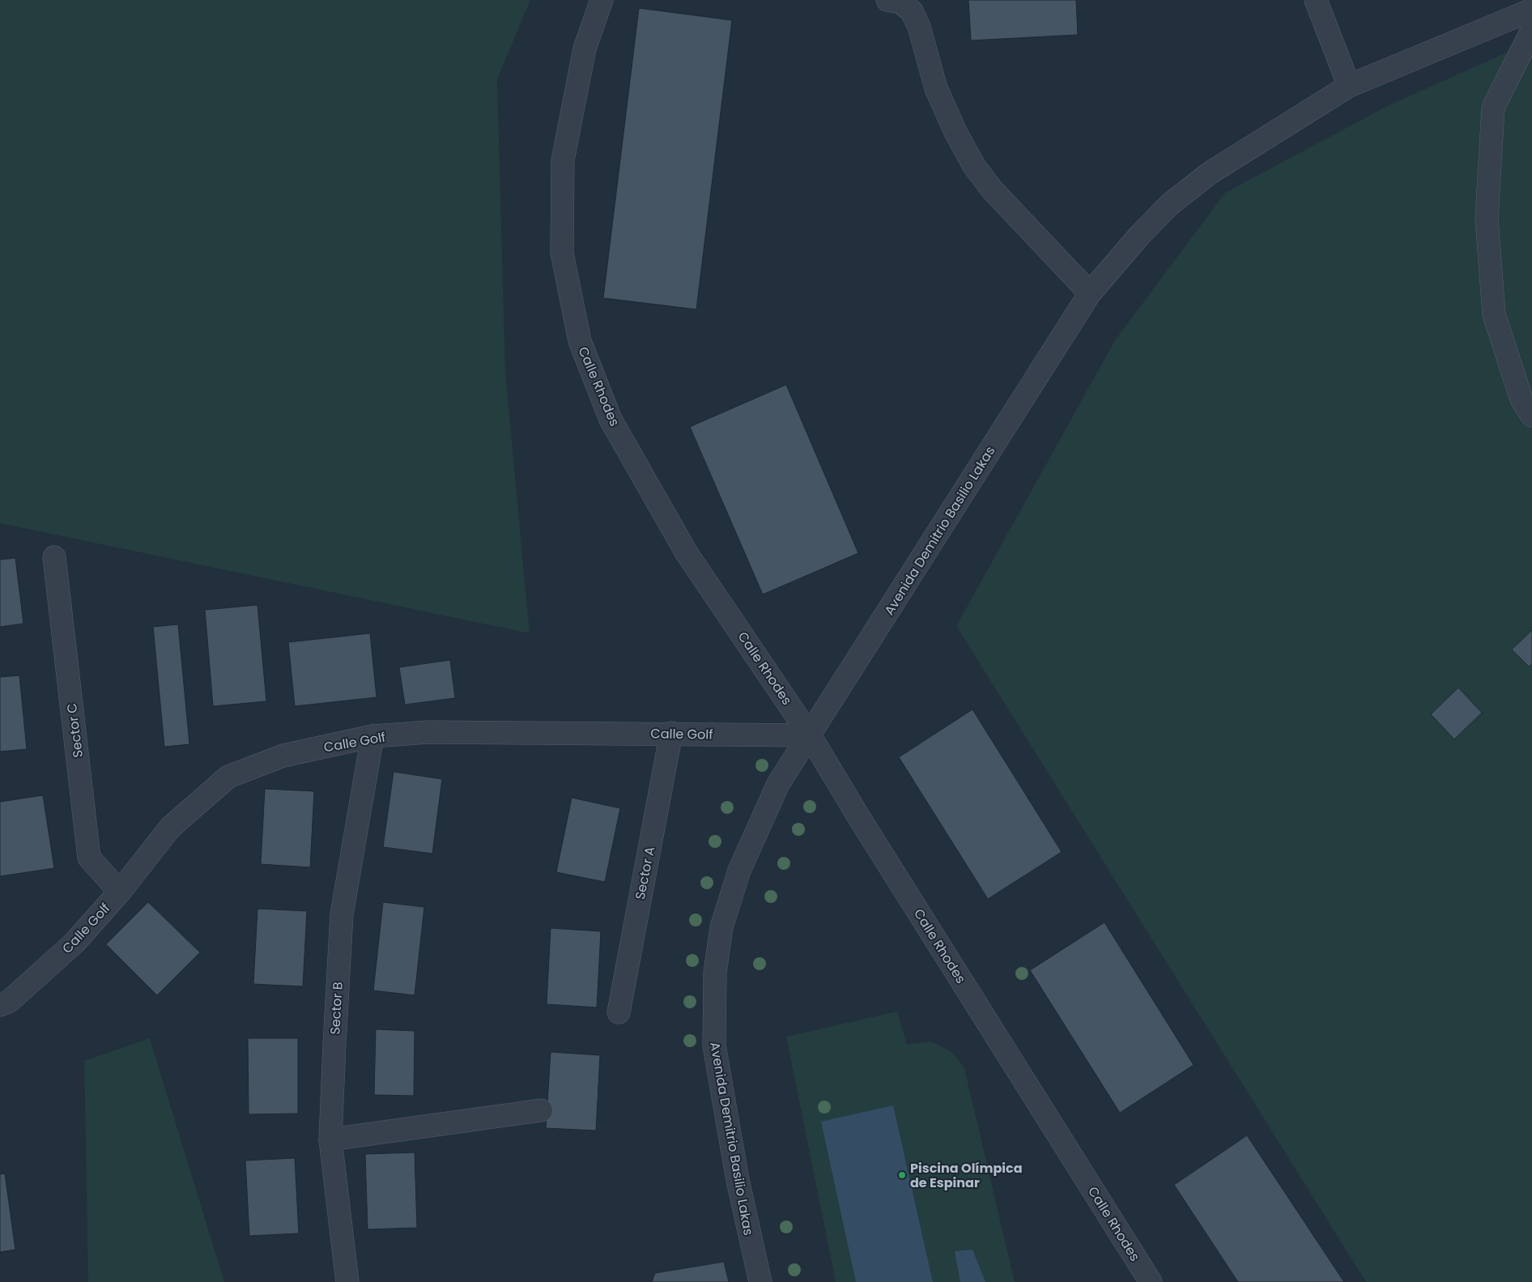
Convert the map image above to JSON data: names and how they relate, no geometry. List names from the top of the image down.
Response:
{
  "streets": {
    "street": [
      "Calle Rhodes",
      "Avenida Demitrio Basilio Lakas",
      "Sector C",
      "Calle Golf",
      "Sector A",
      "Sector B"
    ]
  },
  "crossings": [
    ["Calle Rhodes", "Avenida Demitrio Basilio Lakas"],
    ["Calle Rhodes", "Calle Golf"],
    ["Avenida Demitrio Basilio Lakas", "Calle Golf"],
    ["Sector C", "Calle Golf"],
    ["Calle Golf", "Sector A"],
    ["Calle Golf", "Sector B"]
  ],
  "places": ["Piscina Olímpica de Espinar"]
}
